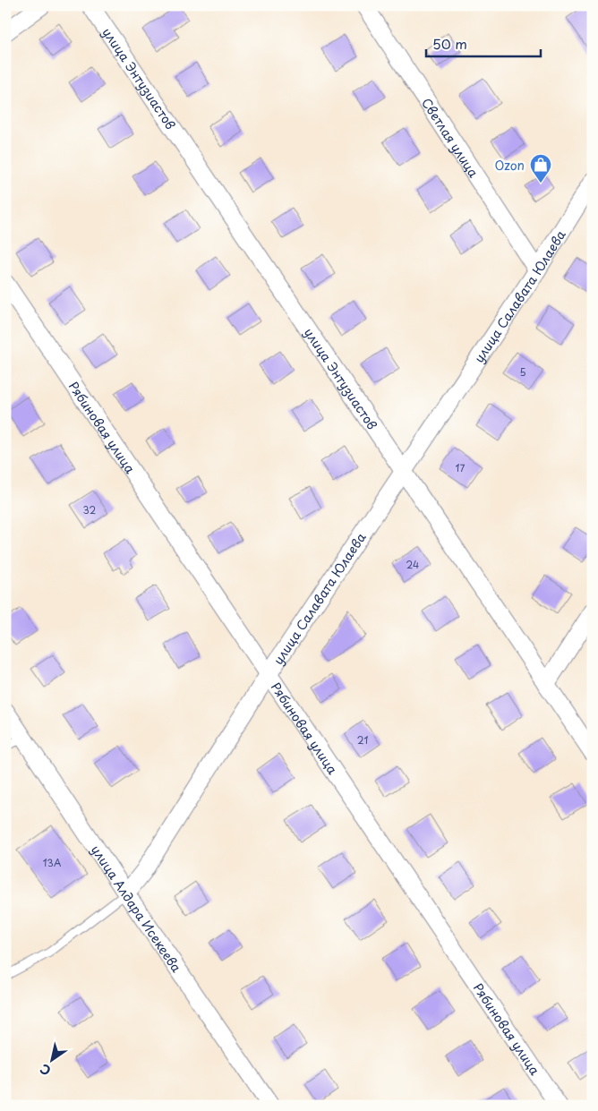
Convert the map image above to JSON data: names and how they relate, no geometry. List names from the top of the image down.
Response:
{
  "streets": {
    "street": [
      "улица Энтузиастов",
      "Светлая улица",
      "улица Салавата Юлаева",
      "Рябиновая улица",
      "улица Алдара Исекеева"
    ]
  },
  "crossings": [
    ["улица Энтузиастов", "улица Салавата Юлаева"],
    ["Светлая улица", "улица Салавата Юлаева"],
    ["улица Салавата Юлаева", "Рябиновая улица"],
    ["улица Салавата Юлаева", "улица Алдара Исекеева"]
  ],
  "places": {
    "shop": ["Ozon"]
  },
  "house_numbers": [
    "5",
    "17",
    "32",
    "24",
    "21",
    "13А"
  ],
  "scale_bar": "50 m",
  "north": "bottom left"
}
